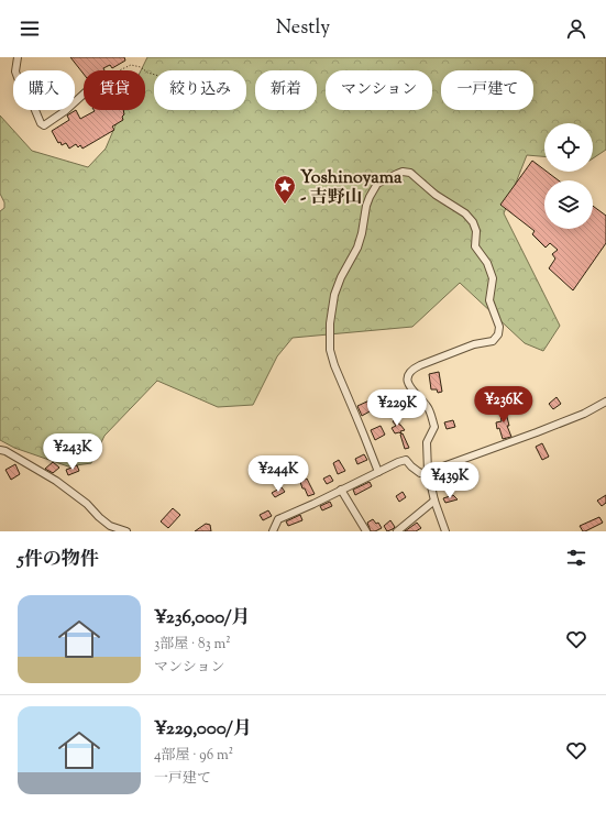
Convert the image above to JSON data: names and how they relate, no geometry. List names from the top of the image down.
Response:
{
  "places": {
    "place": ["Yoshinoyama - 吉野山"]
  },
  "page": {
    "header": "Nestly",
    "chip": [
      "購入",
      "賃貸",
      "絞り込み",
      "新着",
      "マンション",
      "一戸建て"
    ],
    "price": [
      "¥236K",
      "¥229K",
      "¥243K",
      "¥244K",
      "¥439K"
    ],
    "heading": "5件の物件",
    "list": [
      {
        "name": "¥236,000/月",
        "note": "3部屋 · 83 m² · マンション"
      },
      {
        "name": "¥229,000/月",
        "note": "4部屋 · 96 m² · 一戸建て"
      }
    ]
  }
}
